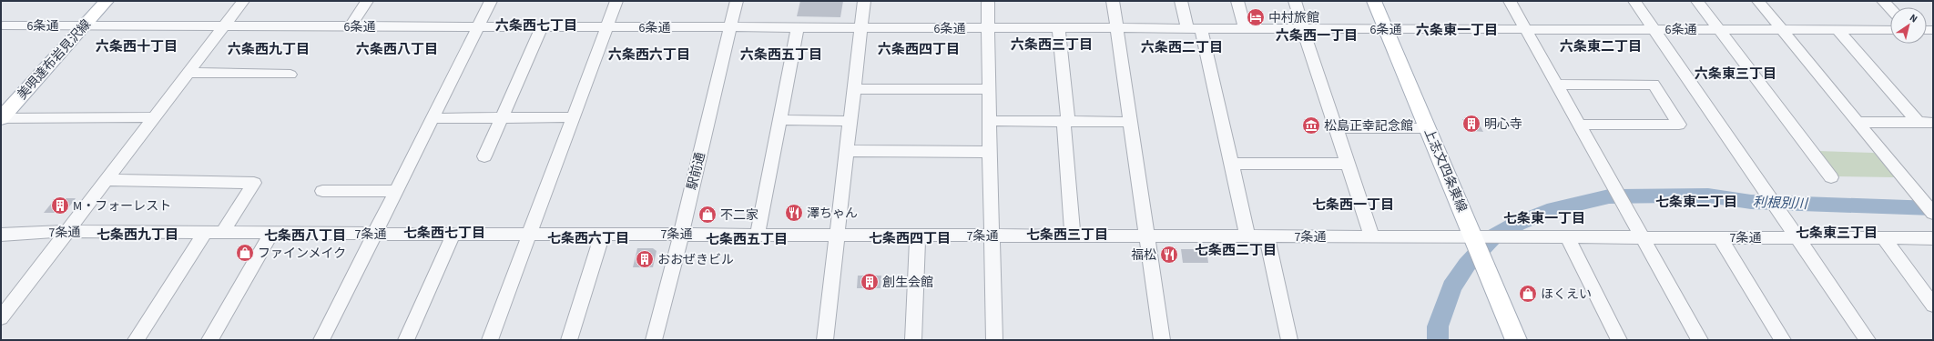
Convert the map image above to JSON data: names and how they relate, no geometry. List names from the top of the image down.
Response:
{
  "streets": {
    "main road": ["美唄達布岩見沢線", "上志文四条東線"],
    "street": ["6条通", "駅前通", "7条通"]
  },
  "crossings": [
    ["6条通", "美唄達布岩見沢線"],
    ["6条通", "上志文四条東線"],
    ["6条通", "駅前通"],
    ["上志文四条東線", "7条通"],
    ["駅前通", "7条通"]
  ],
  "districts": [
    "六条西七丁目",
    "六条東一丁目",
    "六条西一丁目",
    "六条西三丁目",
    "六条西十丁目",
    "六条東二丁目",
    "六条西二丁目",
    "六条西九丁目",
    "六条西八丁目",
    "六条西四丁目",
    "六条西六丁目",
    "六条西五丁目",
    "六条東三丁目",
    "七条東二丁目",
    "七条西一丁目",
    "七条東一丁目",
    "七条西七丁目",
    "七条東三丁目",
    "七条西九丁目",
    "七条西三丁目",
    "七条西八丁目",
    "七条西六丁目",
    "七条西四丁目",
    "七条西五丁目",
    "七条西二丁目"
  ],
  "water": ["利根別川"],
  "places": {
    "hotel": ["中村旅館"],
    "building": [
      "明心寺",
      "M・フォーレスト",
      "おおぜきビル",
      "創生会館"
    ],
    "museum": ["松島正幸記念館"],
    "restaurant": ["澤ちゃん", "福松"],
    "shop": ["不二家", "ファインメイク", "ほくえい"]
  },
  "north": "top right"
}
